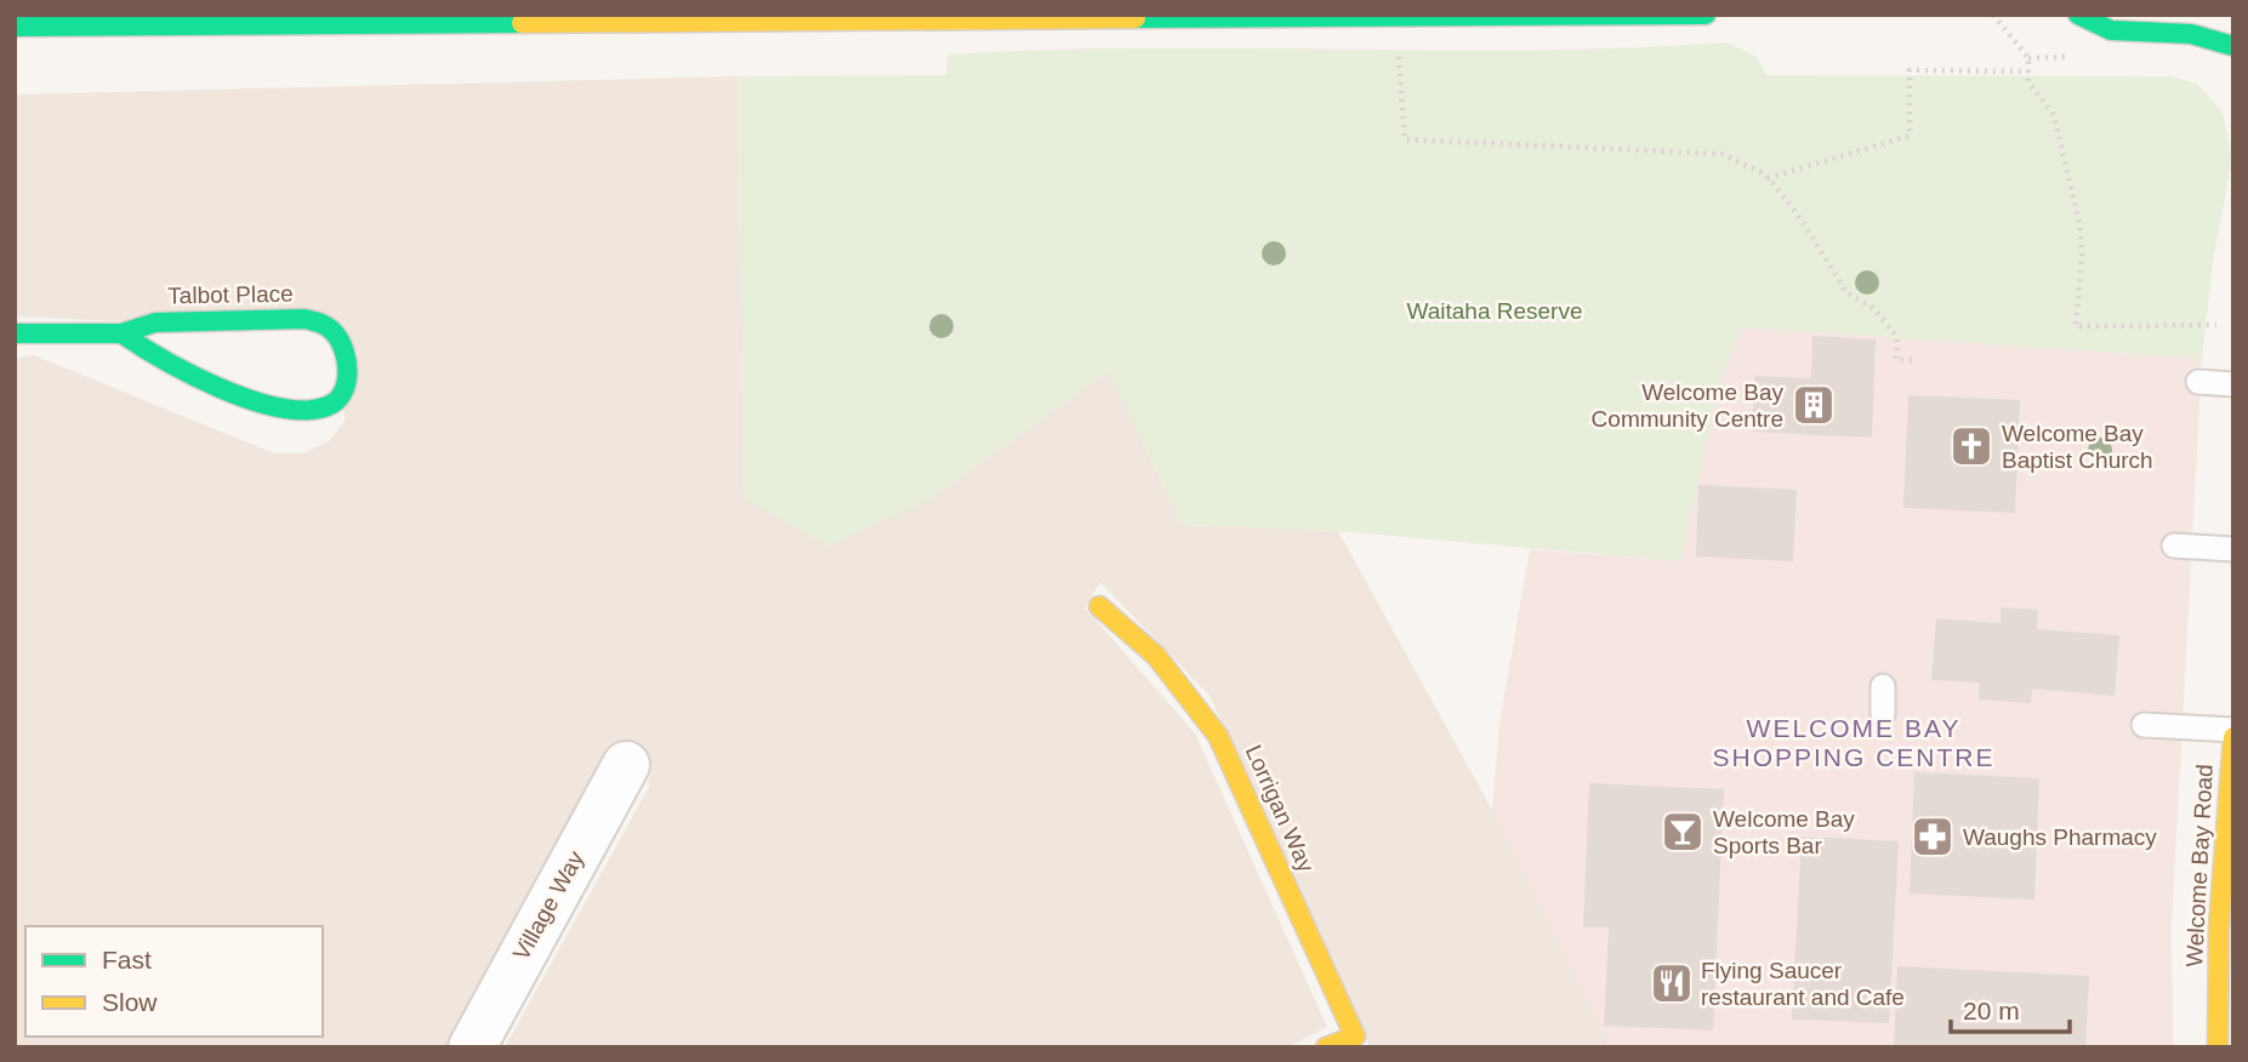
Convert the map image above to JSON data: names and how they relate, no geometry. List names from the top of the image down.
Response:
{
  "streets": {
    "street": [
      "Talbot Place",
      "Lorrigan Way",
      "Welcome Bay Road",
      "Village Way"
    ]
  },
  "districts": ["WELCOME BAY SHOPPING CENTRE"],
  "parks": ["Waitaha Reserve"],
  "places": {
    "building": ["Welcome Bay Community Centre"],
    "church": ["Welcome Bay Baptist Church"],
    "bar": ["Welcome Bay Sports Bar"],
    "pharmacy": ["Waughs Pharmacy"],
    "restaurant": ["Flying Saucer restaurant and Cafe"]
  },
  "legend": ["Fast", "Slow"],
  "scale_bar": "20 m"
}
